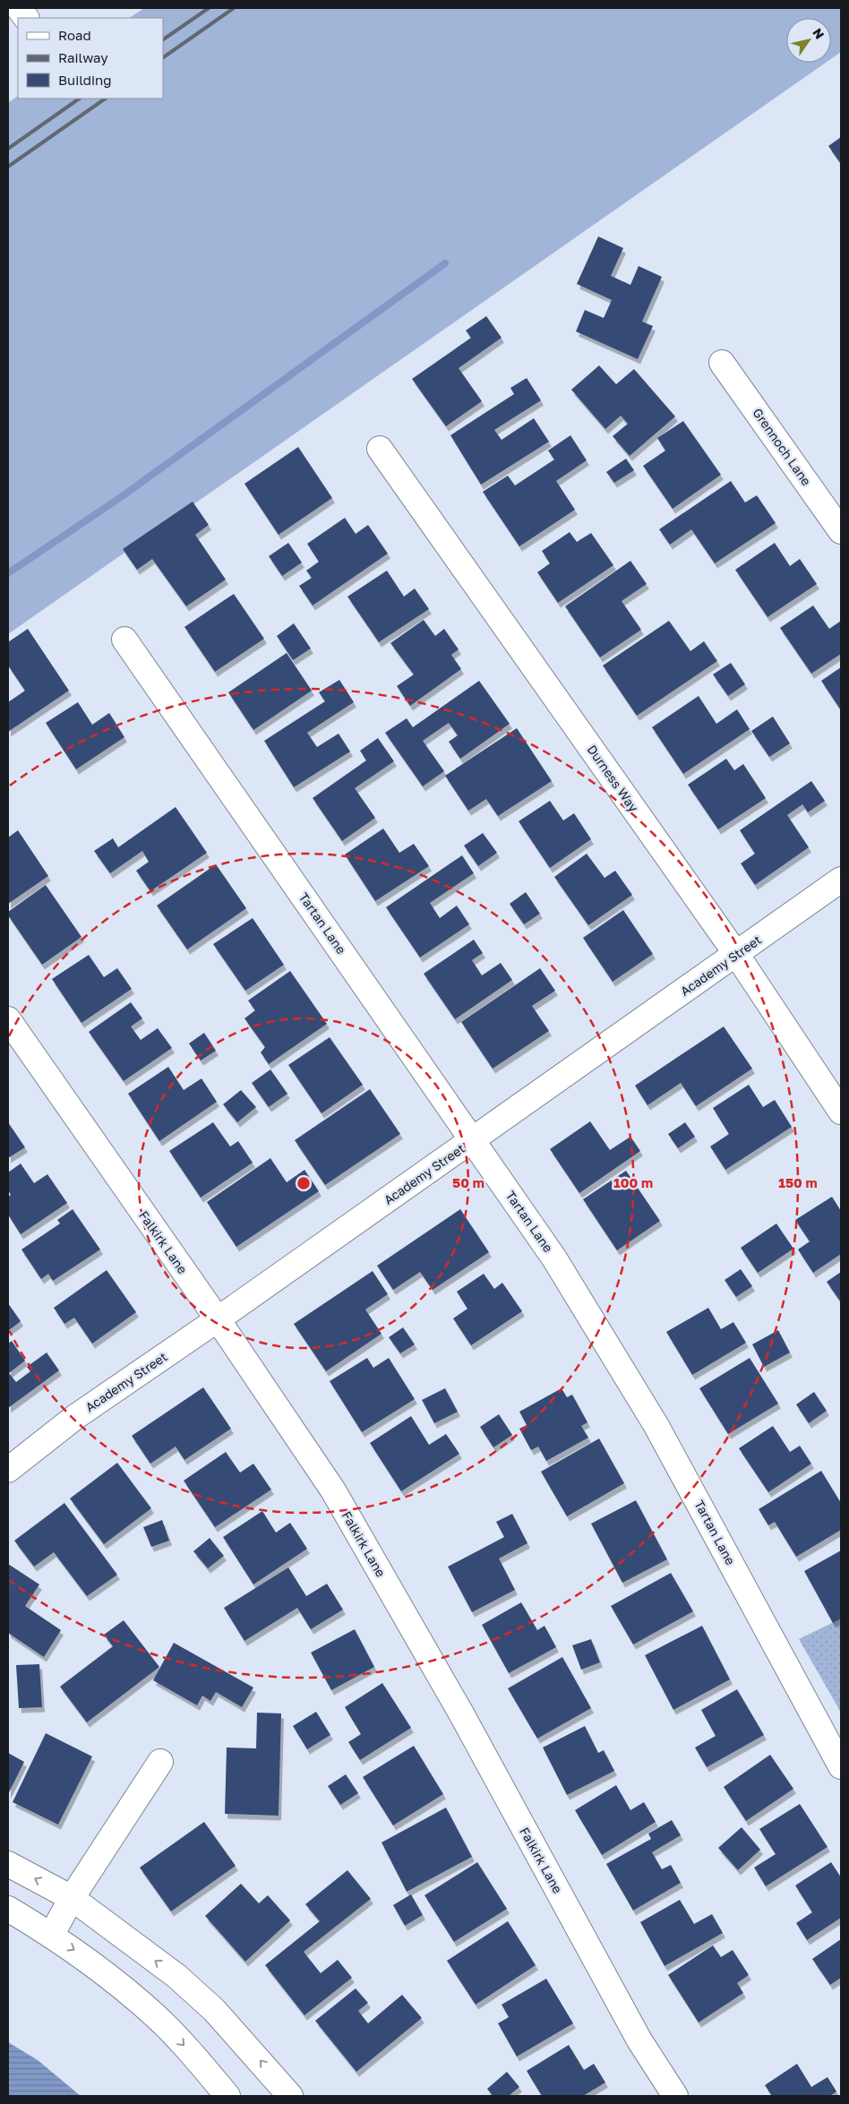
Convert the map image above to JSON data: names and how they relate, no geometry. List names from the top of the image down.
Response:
{
  "streets": {
    "street": [
      "Grennoch Lane",
      "Durness Way",
      "Tartan Lane",
      "Academy Street",
      "Falkirk Lane"
    ]
  },
  "crossings": [
    ["Durness Way", "Academy Street"],
    ["Tartan Lane", "Academy Street"],
    ["Academy Street", "Falkirk Lane"]
  ],
  "legend": ["Road", "Railway", "Building"],
  "north": "top right",
  "rings": ["50 m", "100 m", "150 m"]
}
